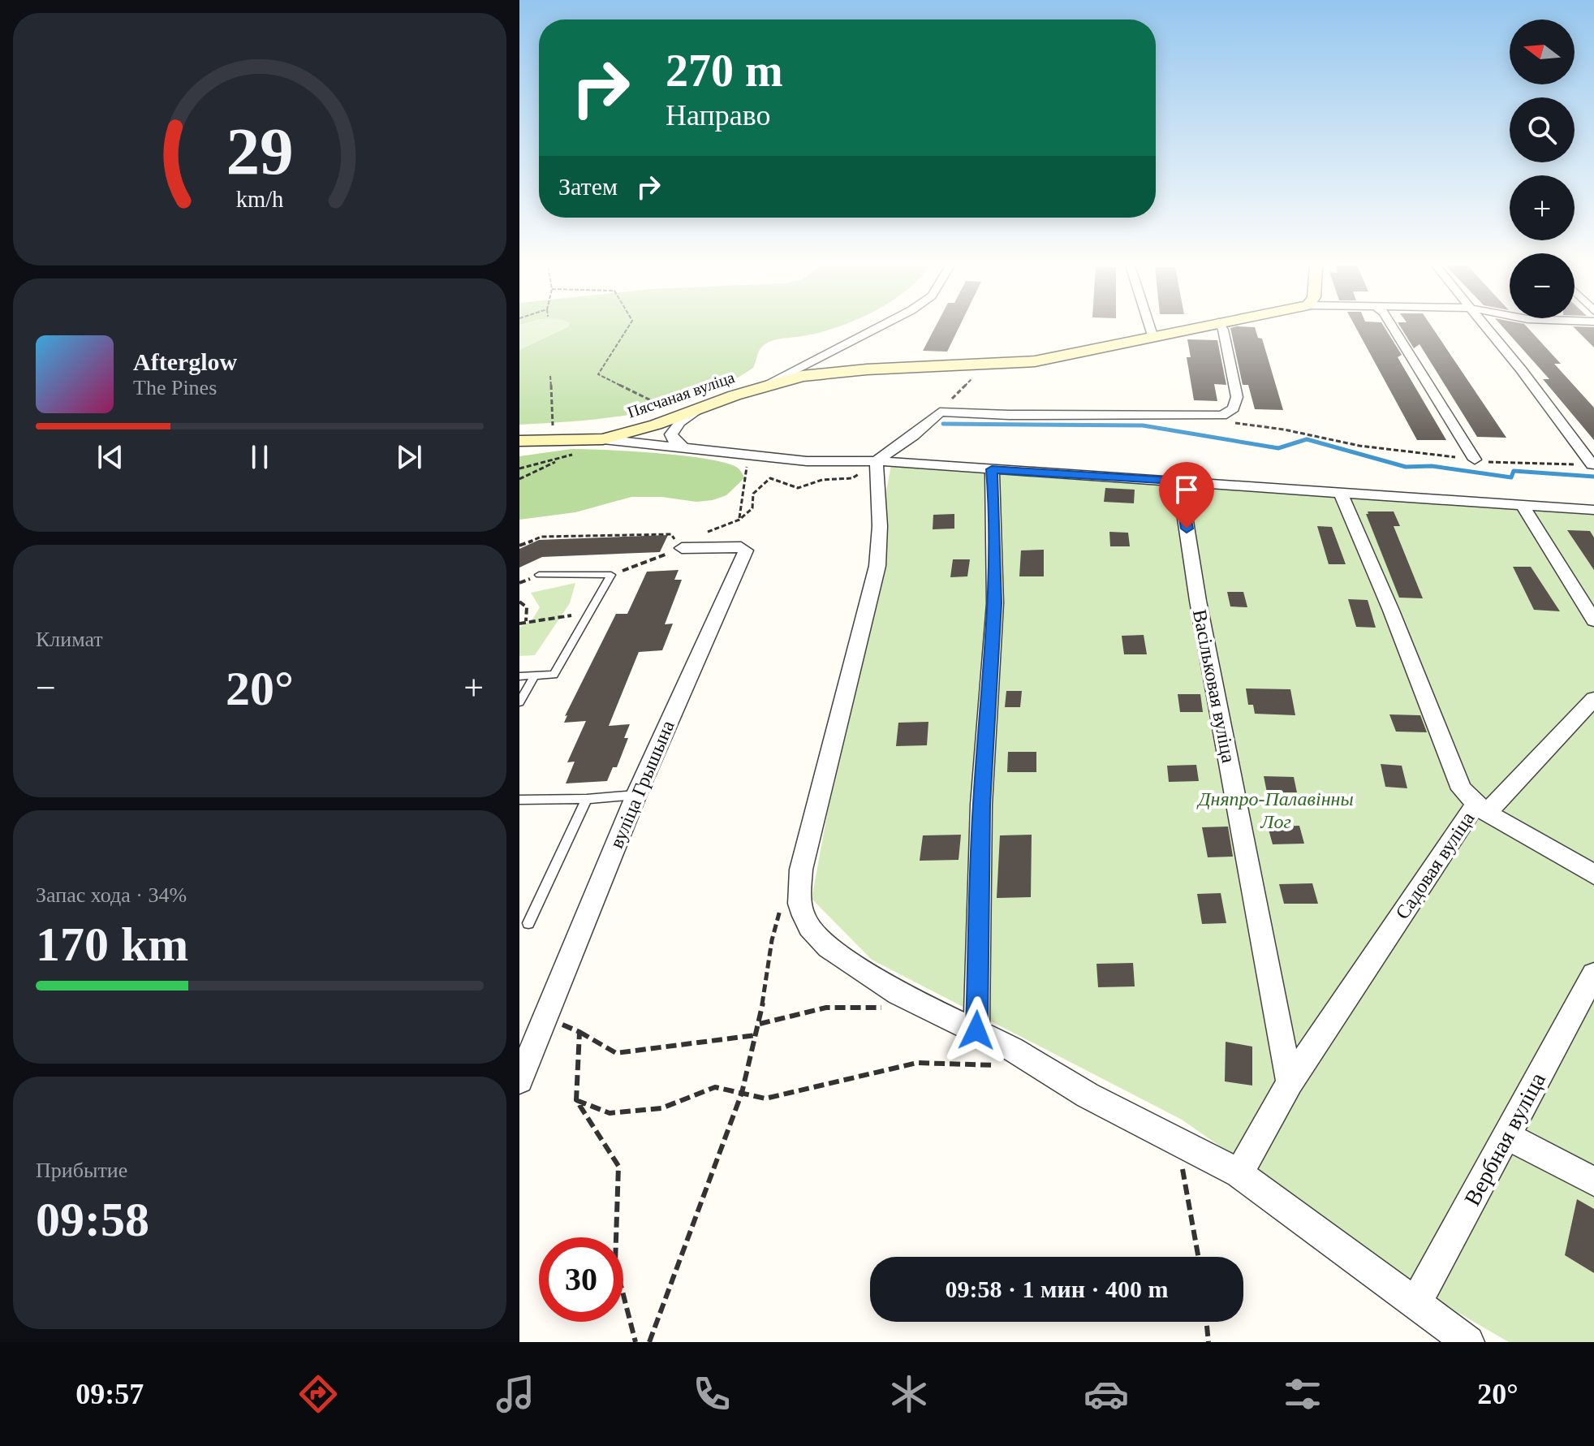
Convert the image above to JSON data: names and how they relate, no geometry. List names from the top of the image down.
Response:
{
  "streets": {
    "street": [
      "Пясчаная вуліца",
      "Васільковая вуліца",
      "вуліца Грышына",
      "Садовая вуліца",
      "Вербная вуліца"
    ]
  },
  "crossings": [
    ["Васільковая вуліца", "Садовая вуліца"]
  ],
  "parks": ["Дняпро-Палавінны Лог"],
  "north": "left",
  "page": {
    "map_buttons": ["+", "−"],
    "turn": ["270 m", "Направо"],
    "then": "Затем",
    "song": ["Afterglow", "The Pines"],
    "tile": [
      "Климат",
      ["Запас хода · 34%", "170 km"],
      ["Прибытие", "09:58"]
    ],
    "heat": ["−", "20°", "+"],
    "limit": "30",
    "trip": "09:58 · 1 мин · 400 m",
    "tabs": ["09:57", "20°"],
    "gauge": ["29", "km/h"]
  }
}
